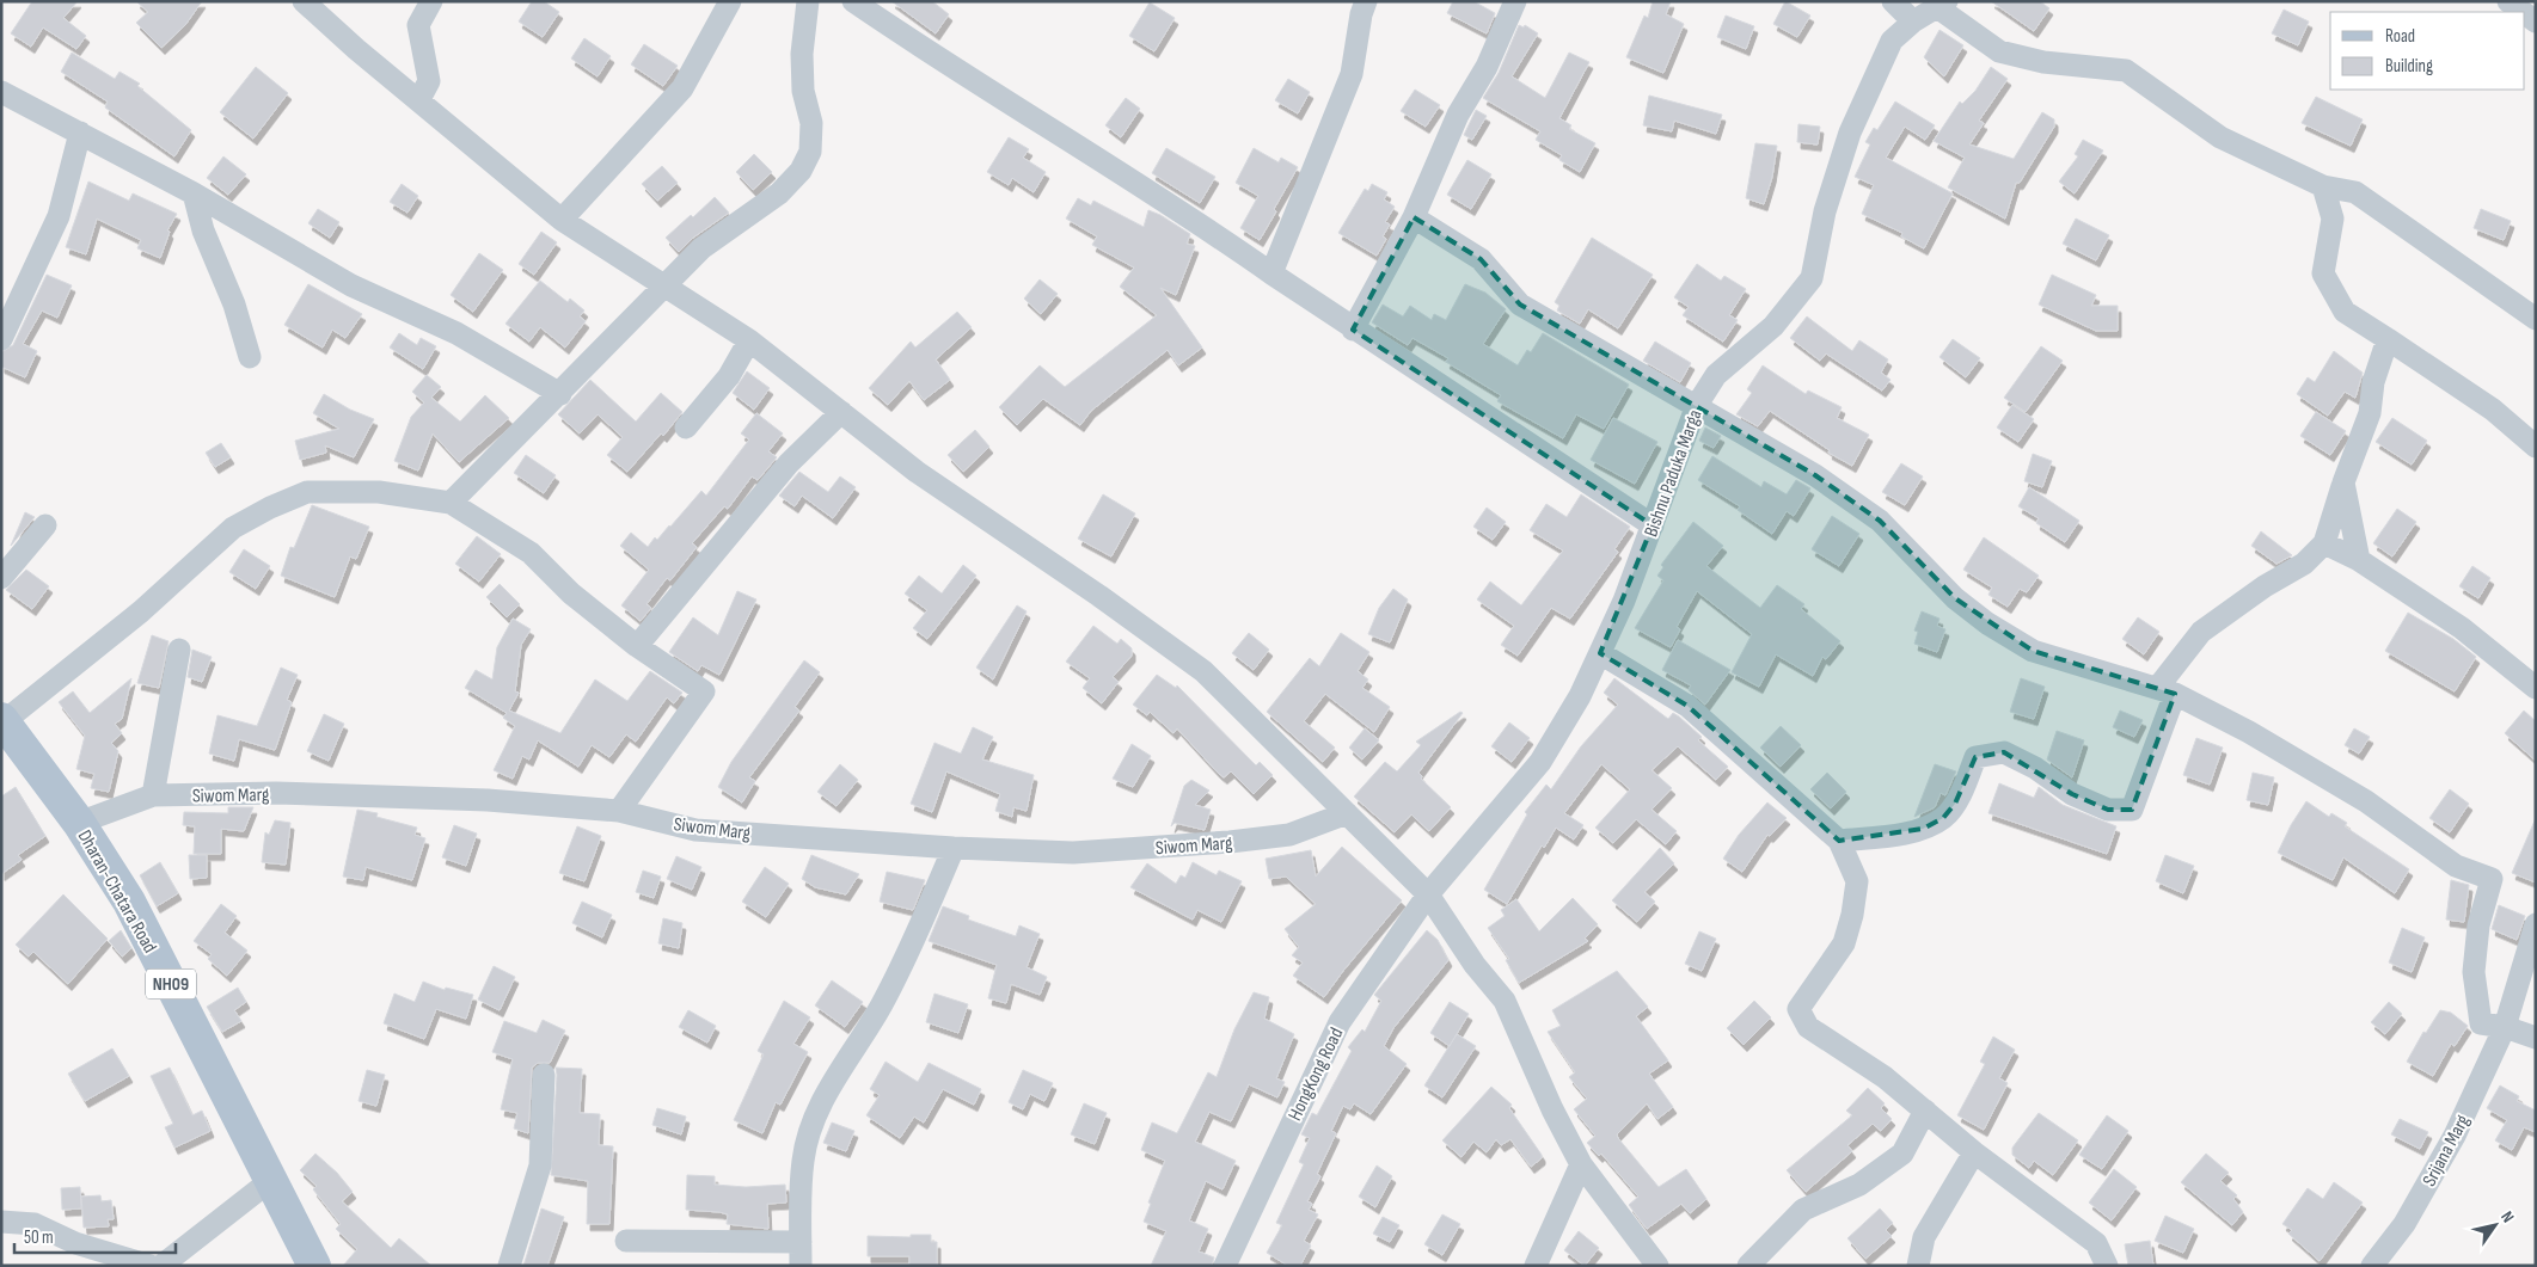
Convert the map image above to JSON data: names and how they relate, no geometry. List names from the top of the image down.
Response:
{
  "streets": {
    "main road": ["Dharan-Chatara Road", "NH09"],
    "street": [
      "Bishnu Paduka Marga",
      "Siwom Marg",
      "HongKong Road",
      "Srijana Marg"
    ]
  },
  "crossings": [
    ["Bishnu Paduka Marga", "HongKong Road"],
    ["Siwom Marg", "Dharan-Chatara Road"]
  ],
  "legend": ["Road", "Building"],
  "scale_bar": "50 m",
  "north": "top right"
}
